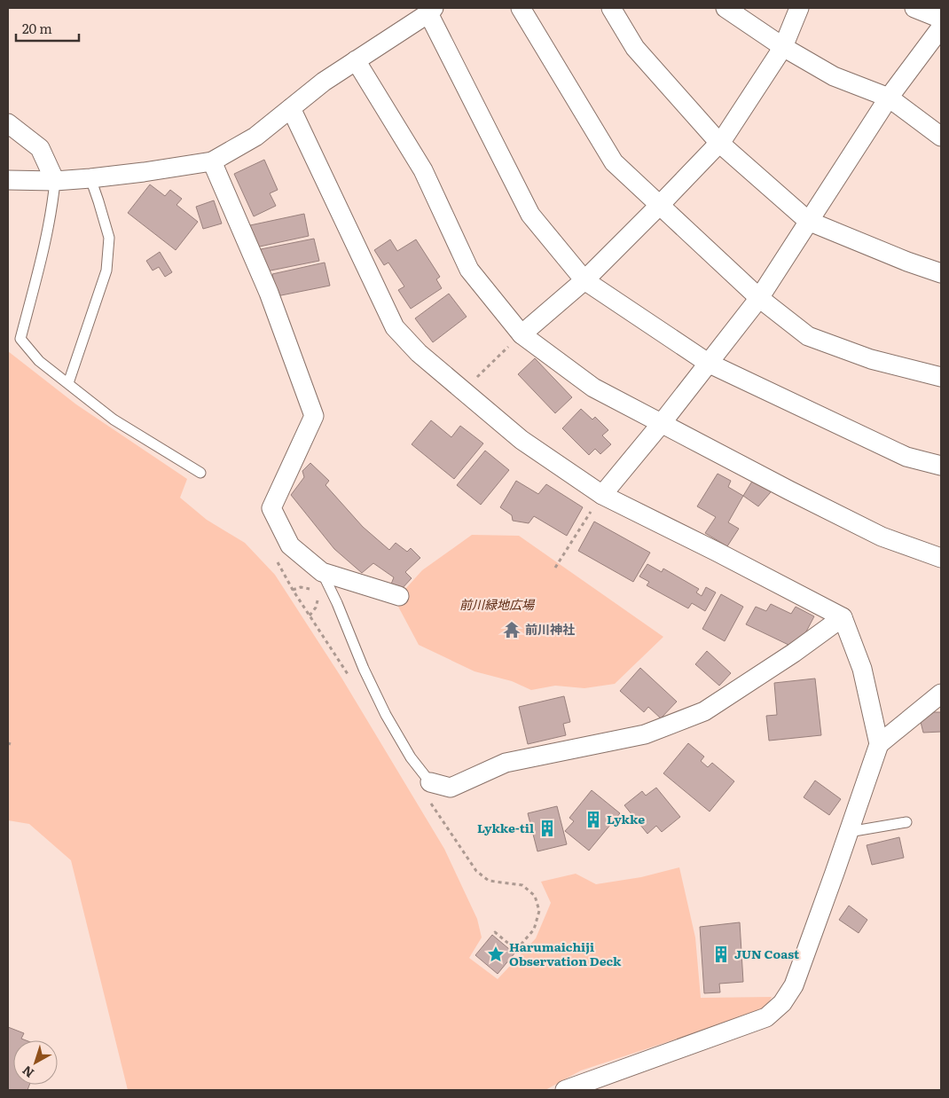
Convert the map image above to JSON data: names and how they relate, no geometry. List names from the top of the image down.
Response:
{
  "parks": ["前川緑地広場"],
  "places": {
    "temple": ["前川神社"],
    "building": ["Lykke", "Lykke-til", "JUN Coast"],
    "place": ["Harumaichiji Observation Deck"]
  },
  "scale_bar": "20 m",
  "north": "bottom left"
}
